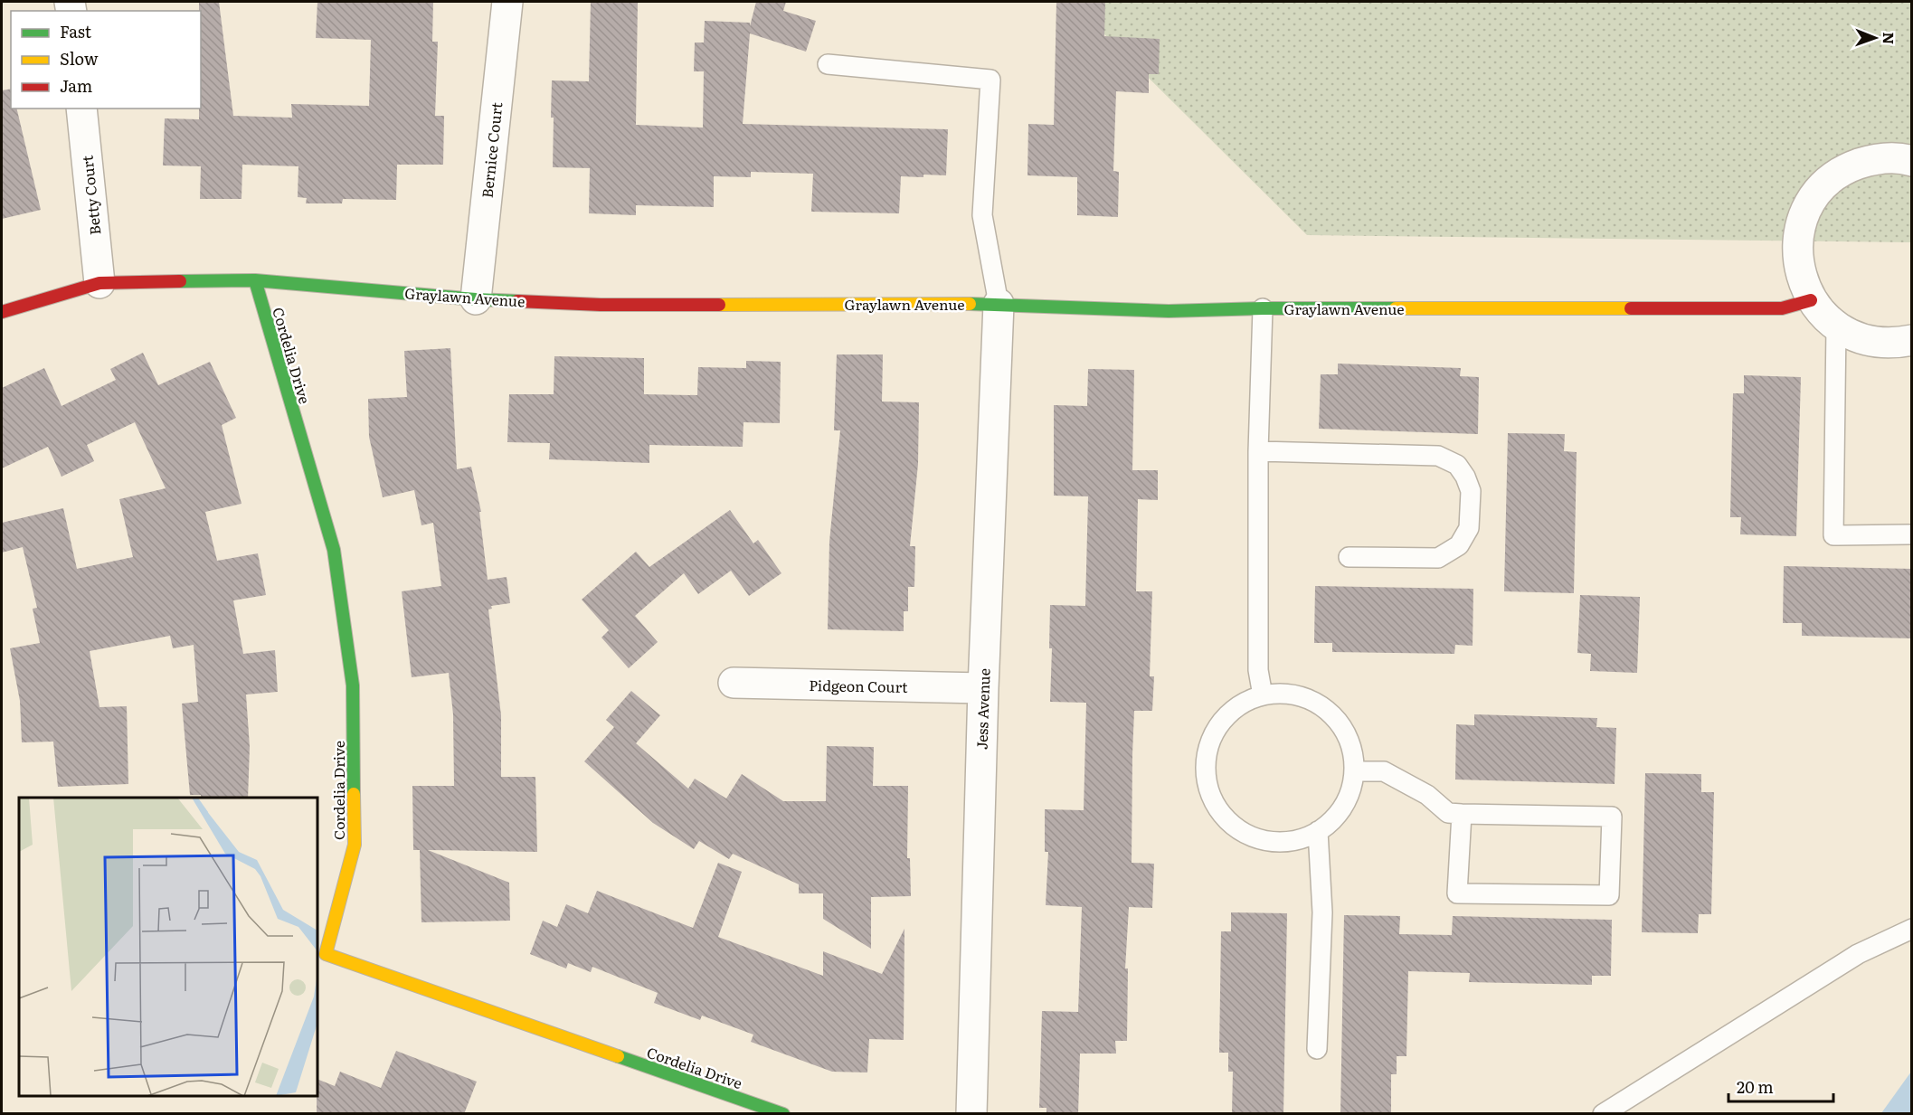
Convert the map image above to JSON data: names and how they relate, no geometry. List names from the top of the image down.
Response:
{
  "streets": {
    "street": [
      "Bernice Court",
      "Betty Court",
      "Graylawn Avenue",
      "Cordelia Drive",
      "Pidgeon Court",
      "Jess Avenue"
    ]
  },
  "crossings": [
    ["Bernice Court", "Graylawn Avenue"],
    ["Betty Court", "Graylawn Avenue"],
    ["Graylawn Avenue", "Cordelia Drive"],
    ["Graylawn Avenue", "Jess Avenue"],
    ["Pidgeon Court", "Jess Avenue"]
  ],
  "legend": ["Fast", "Slow", "Jam"],
  "scale_bar": "20 m",
  "north": "right"
}
